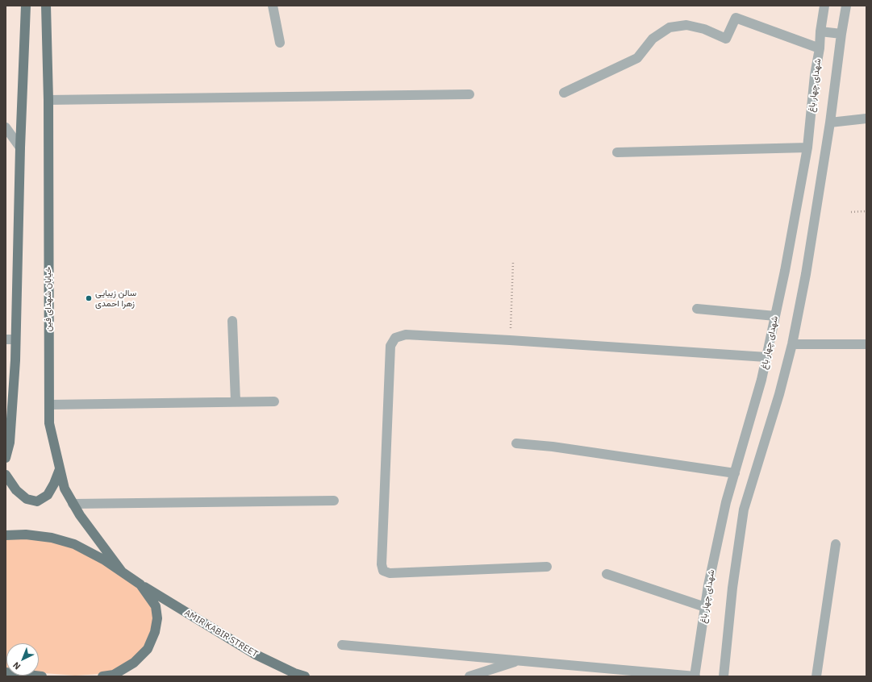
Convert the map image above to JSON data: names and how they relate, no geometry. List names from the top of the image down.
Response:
{
  "streets": {
    "main road": ["خیابان شهدای فین", "AMIR KABIR STREET"],
    "street": ["شهدای چهار باغ"]
  },
  "crossings": [
    ["خیابان شهدای فین", "AMIR KABIR STREET"]
  ],
  "places": ["سالن‌ زیبایی زهرا احمدی"],
  "north": "bottom left"
}
